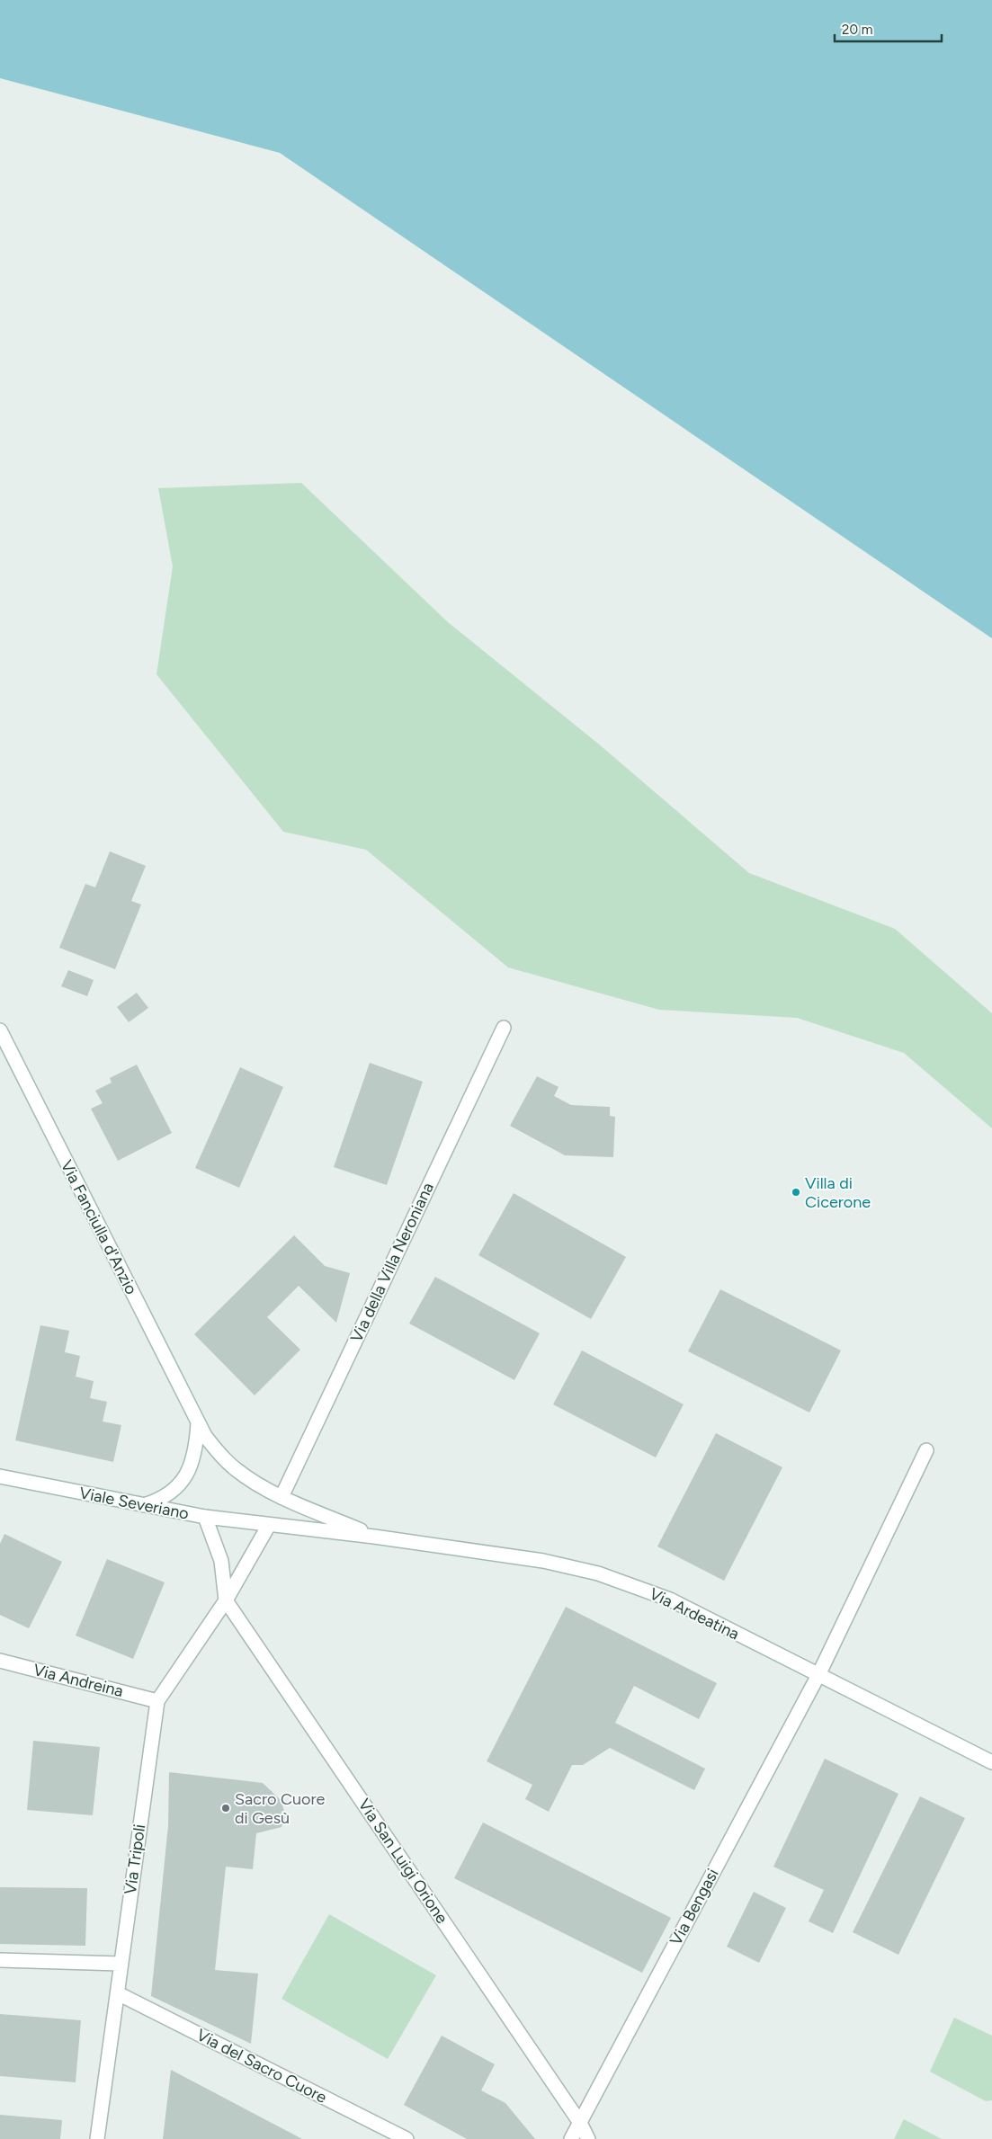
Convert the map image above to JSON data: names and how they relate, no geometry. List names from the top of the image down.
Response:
{
  "streets": {
    "street": [
      "Via Fanciulla d'Anzio",
      "Via della Villa Neroniana",
      "Viale Severiano",
      "Via Ardeatina",
      "Via Andreina",
      "Via Tripoli",
      "Via San Luigi Orione",
      "Via Bengasi",
      "Via del Sacro Cuore"
    ]
  },
  "crossings": [
    ["Via Fanciulla d'Anzio", "Via della Villa Neroniana"],
    ["Via Fanciulla d'Anzio", "Via Ardeatina"],
    ["Via della Villa Neroniana", "Via Ardeatina"],
    ["Viale Severiano", "Via Ardeatina"],
    ["Viale Severiano", "Via Tripoli"],
    ["Via Ardeatina", "Via Tripoli"],
    ["Via Ardeatina", "Via Bengasi"],
    ["Via Andreina", "Via Tripoli"],
    ["Via Tripoli", "Via San Luigi Orione"],
    ["Via Tripoli", "Via del Sacro Cuore"],
    ["Via San Luigi Orione", "Via Bengasi"]
  ],
  "places": ["Villa di Cicerone", "Sacro Cuore di Gesù"],
  "scale_bar": "20 m"
}
